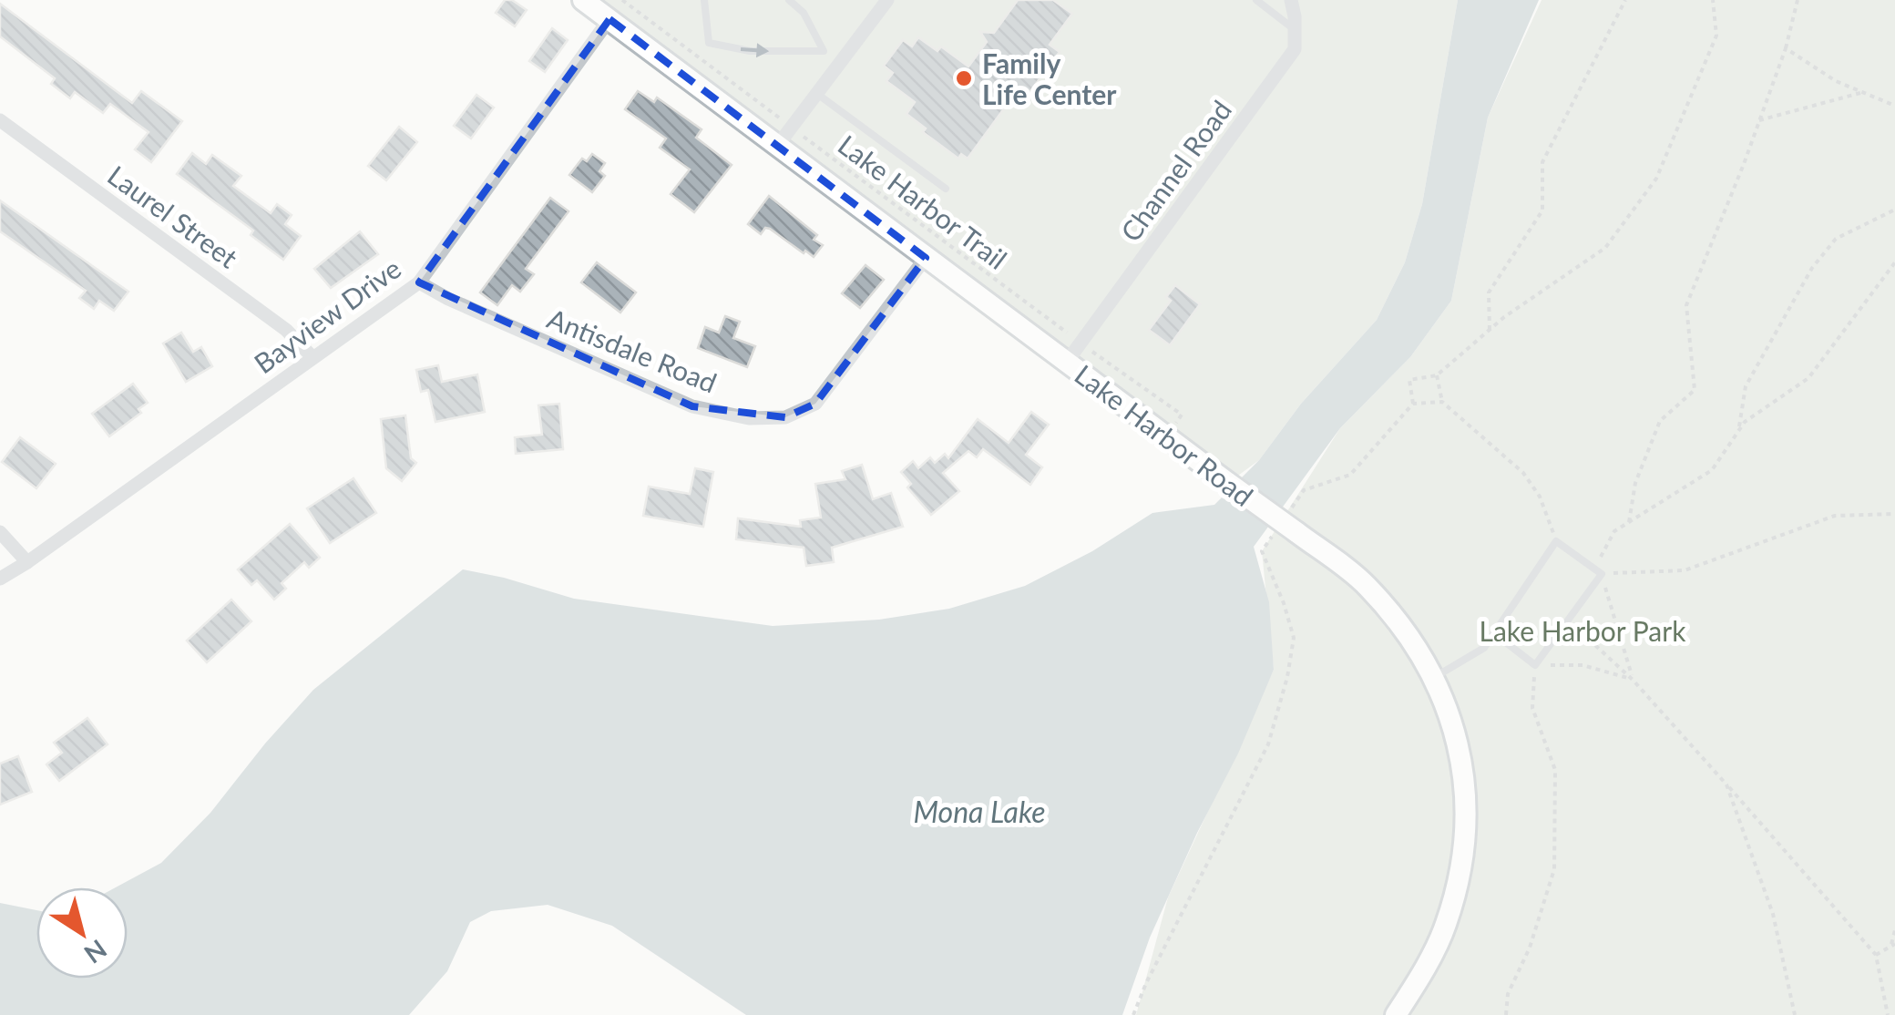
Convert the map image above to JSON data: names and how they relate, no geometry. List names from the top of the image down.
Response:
{
  "streets": {
    "street": [
      "Channel Road",
      "Laurel Street",
      "Bayview Drive",
      "Antisdale Road",
      "Lake Harbor Road"
    ],
    "path": ["Lake Harbor Trail"]
  },
  "crossings": [
    ["Channel Road", "Lake Harbor Trail"],
    ["Channel Road", "Lake Harbor Road"],
    ["Lake Harbor Trail", "Lake Harbor Road"],
    ["Laurel Street", "Bayview Drive"],
    ["Bayview Drive", "Antisdale Road"],
    ["Bayview Drive", "Lake Harbor Road"],
    ["Antisdale Road", "Lake Harbor Road"]
  ],
  "water": ["Mona Lake"],
  "parks": ["Lake Harbor Park"],
  "places": ["Family Life Center"],
  "north": "bottom right"
}
